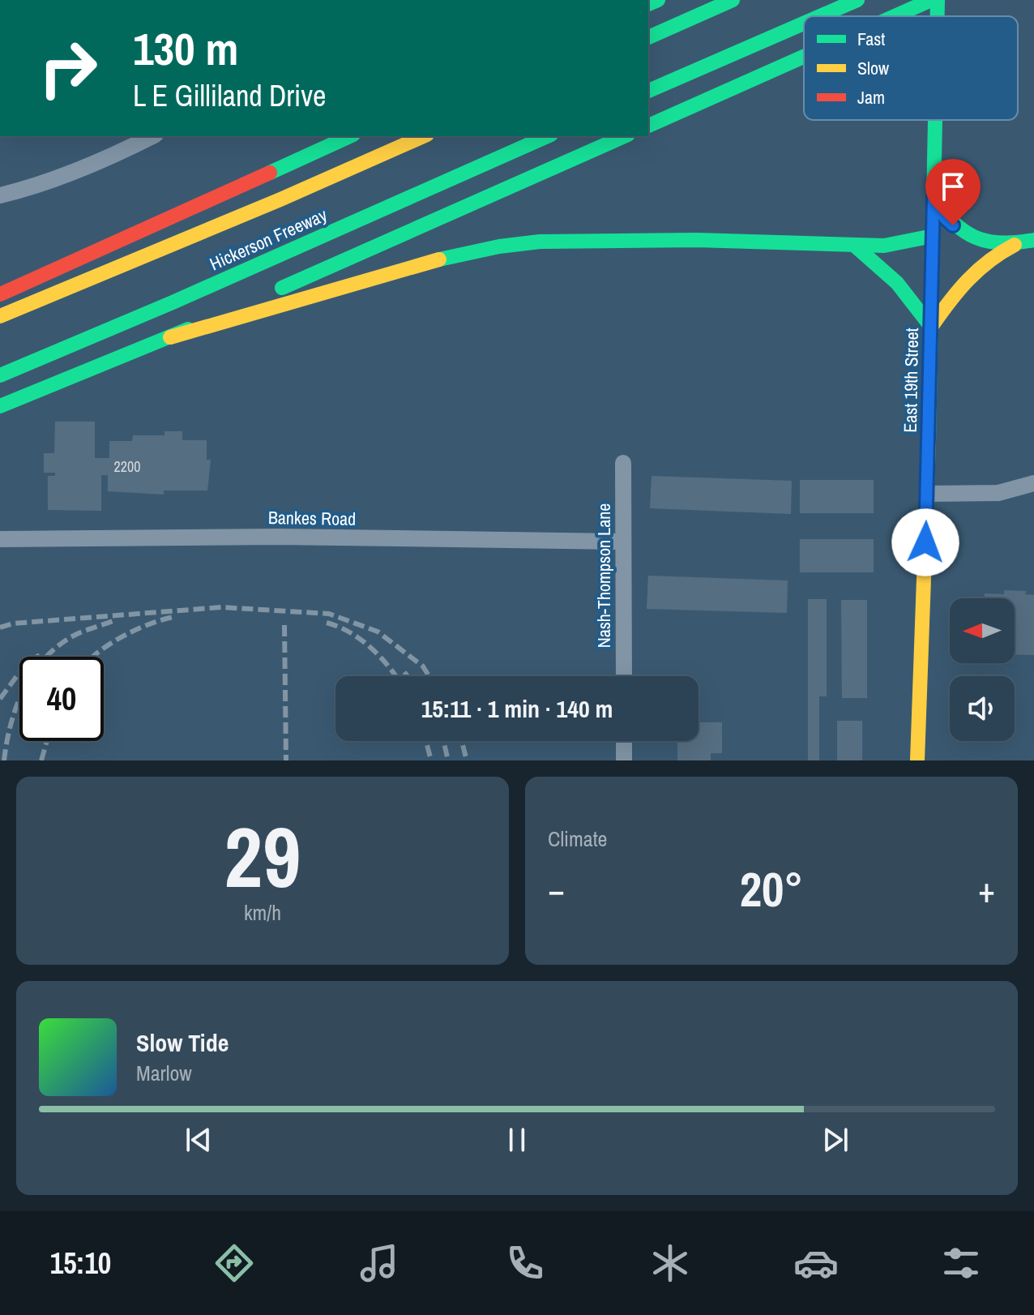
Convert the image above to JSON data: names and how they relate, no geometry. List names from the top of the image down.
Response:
{
  "streets": {
    "main road": ["Hickerson Freeway", "East 19th Street"],
    "street": ["Bankes Road", "Nash-Thompson Lane"]
  },
  "crossings": [
    ["Bankes Road", "Nash-Thompson Lane"]
  ],
  "house_numbers": ["2200"],
  "legend": ["Fast", "Slow", "Jam"],
  "north": "left",
  "page": {
    "turn": ["130 m", "L E Gilliland Drive"],
    "limit": "40",
    "trip": "15:11 · 1 min · 140 m",
    "tile": [
      ["29", "km/h"],
      "Climate"
    ],
    "heat": ["−", "20°", "+"],
    "song": ["Slow Tide", "Marlow"],
    "tabs": "15:10"
  }
}
